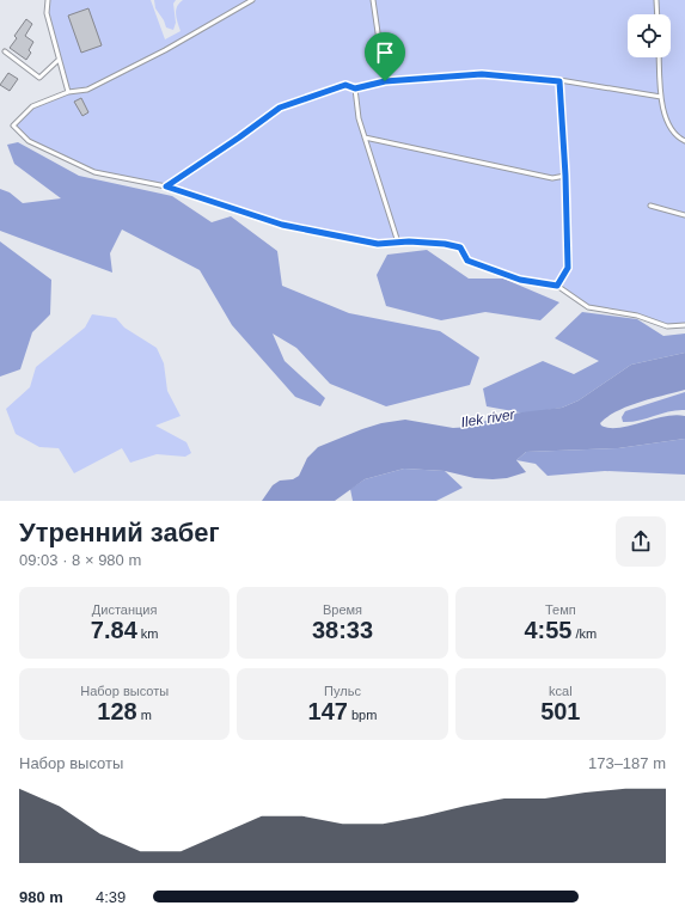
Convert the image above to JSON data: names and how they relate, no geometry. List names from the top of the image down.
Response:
{
  "water": ["Ilek river"],
  "page": {
    "heading": ["Утренний забег", "09:03 · 8 × 980 m"],
    "stats": [
      ["Дистанция", "7.84 km"],
      ["Время", "38:33"],
      ["Темп", "4:55 /km"],
      ["Набор высоты", "128 m"],
      ["Пульс", "147 bpm"],
      ["kcal", "501"]
    ],
    "chart": ["Набор высоты", "173–187 m"],
    "list": [
      {
        "name": "980 m",
        "note": "4:39"
      }
    ]
  }
}
